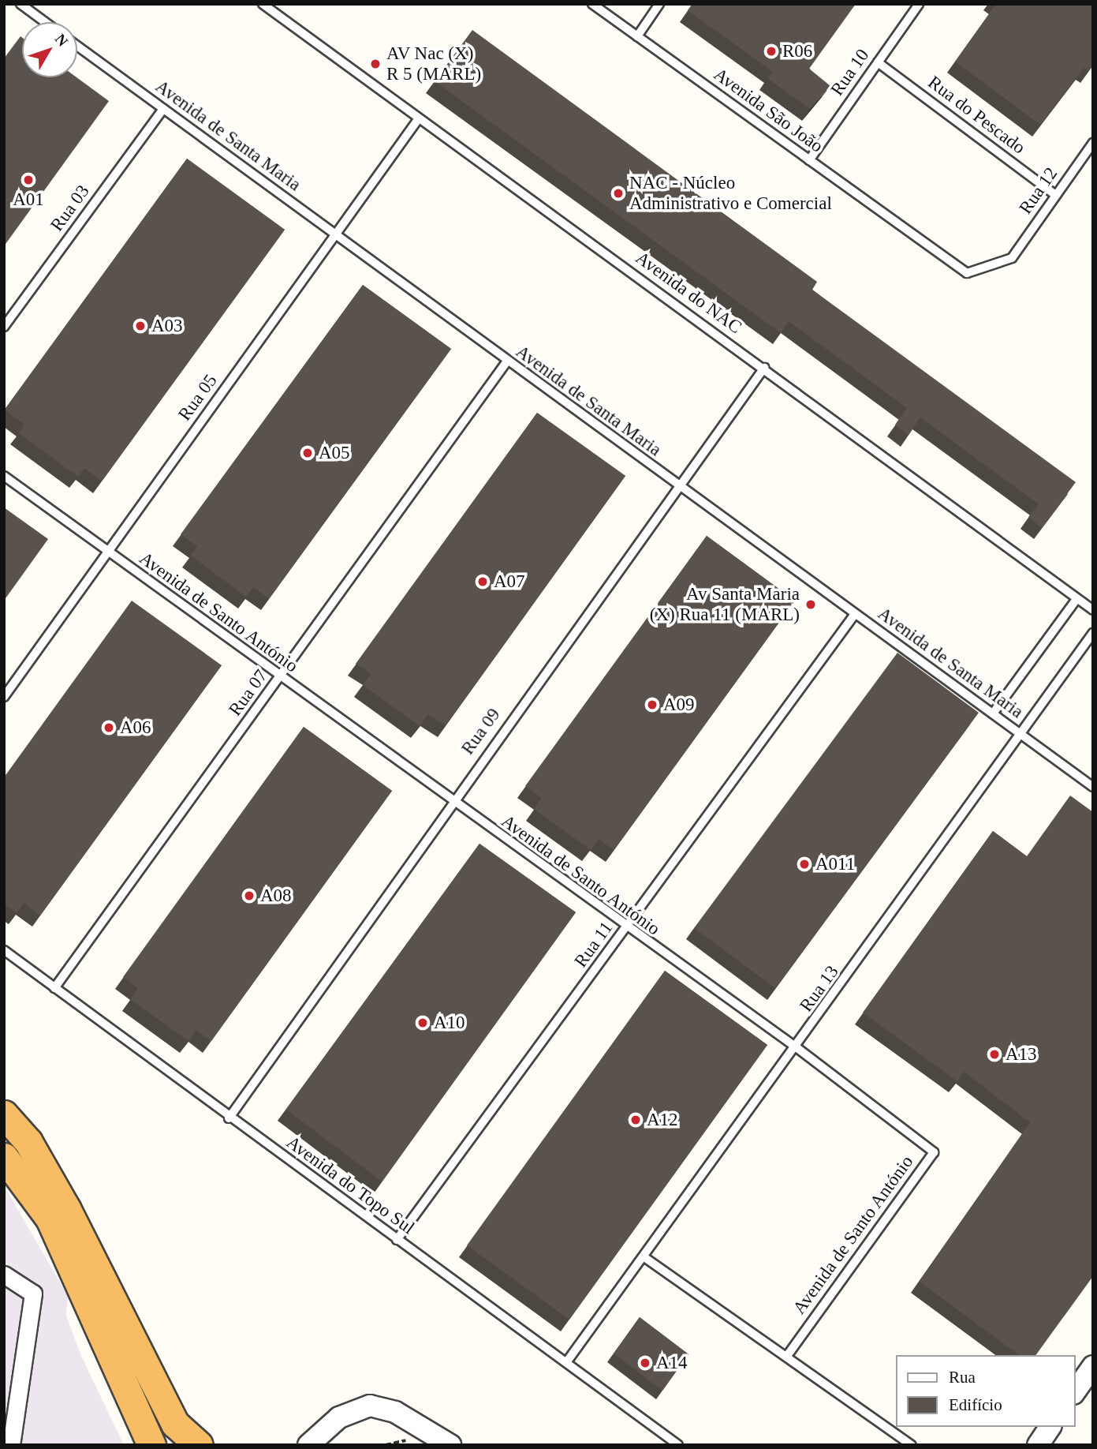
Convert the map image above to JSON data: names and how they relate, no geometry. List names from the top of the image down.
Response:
{
  "streets": {
    "lane": [
      "Rua 10",
      "Avenida São João",
      "Rua do Pescado",
      "Avenida de Santa Maria",
      "Rua 12",
      "Rua 03",
      "Avenida do NAC",
      "Rua 05",
      "Avenida de Santo António",
      "Rua 07",
      "Rua 09",
      "Rua 11",
      "Rua 13",
      "Avenida do Topo Sul"
    ]
  },
  "crossings": [
    ["Rua 10", "Avenida São João"],
    ["Rua 10", "Rua do Pescado"],
    ["Avenida São João", "Rua 12"],
    ["Rua do Pescado", "Rua 12"],
    ["Avenida de Santa Maria", "Rua 03"],
    ["Avenida de Santa Maria", "Rua 05"],
    ["Avenida de Santa Maria", "Rua 07"],
    ["Avenida de Santa Maria", "Rua 09"],
    ["Avenida de Santa Maria", "Rua 11"],
    ["Avenida de Santa Maria", "Rua 13"],
    ["Avenida do NAC", "Rua 05"],
    ["Avenida do NAC", "Rua 09"],
    ["Rua 05", "Avenida de Santo António"],
    ["Avenida de Santo António", "Rua 07"],
    ["Avenida de Santo António", "Rua 09"],
    ["Avenida de Santo António", "Rua 11"],
    ["Avenida de Santo António", "Rua 13"],
    ["Rua 07", "Avenida do Topo Sul"],
    ["Rua 09", "Avenida do Topo Sul"],
    ["Rua 11", "Avenida do Topo Sul"],
    ["Rua 13", "Avenida do Topo Sul"]
  ],
  "places": [
    "R06",
    "AV Nac (X) R 5 (MARL)",
    "A01",
    "NAC - Núcleo Administrativo e Comercial",
    "A03",
    "A05",
    "A07",
    "Av Santa Maria (X) Rua 11 (MARL)",
    "A09",
    "A06",
    "A011",
    "A08",
    "A10",
    "A13",
    "A12",
    "A14"
  ],
  "legend": ["Rua", "Edifício"],
  "north": "top right"
}
